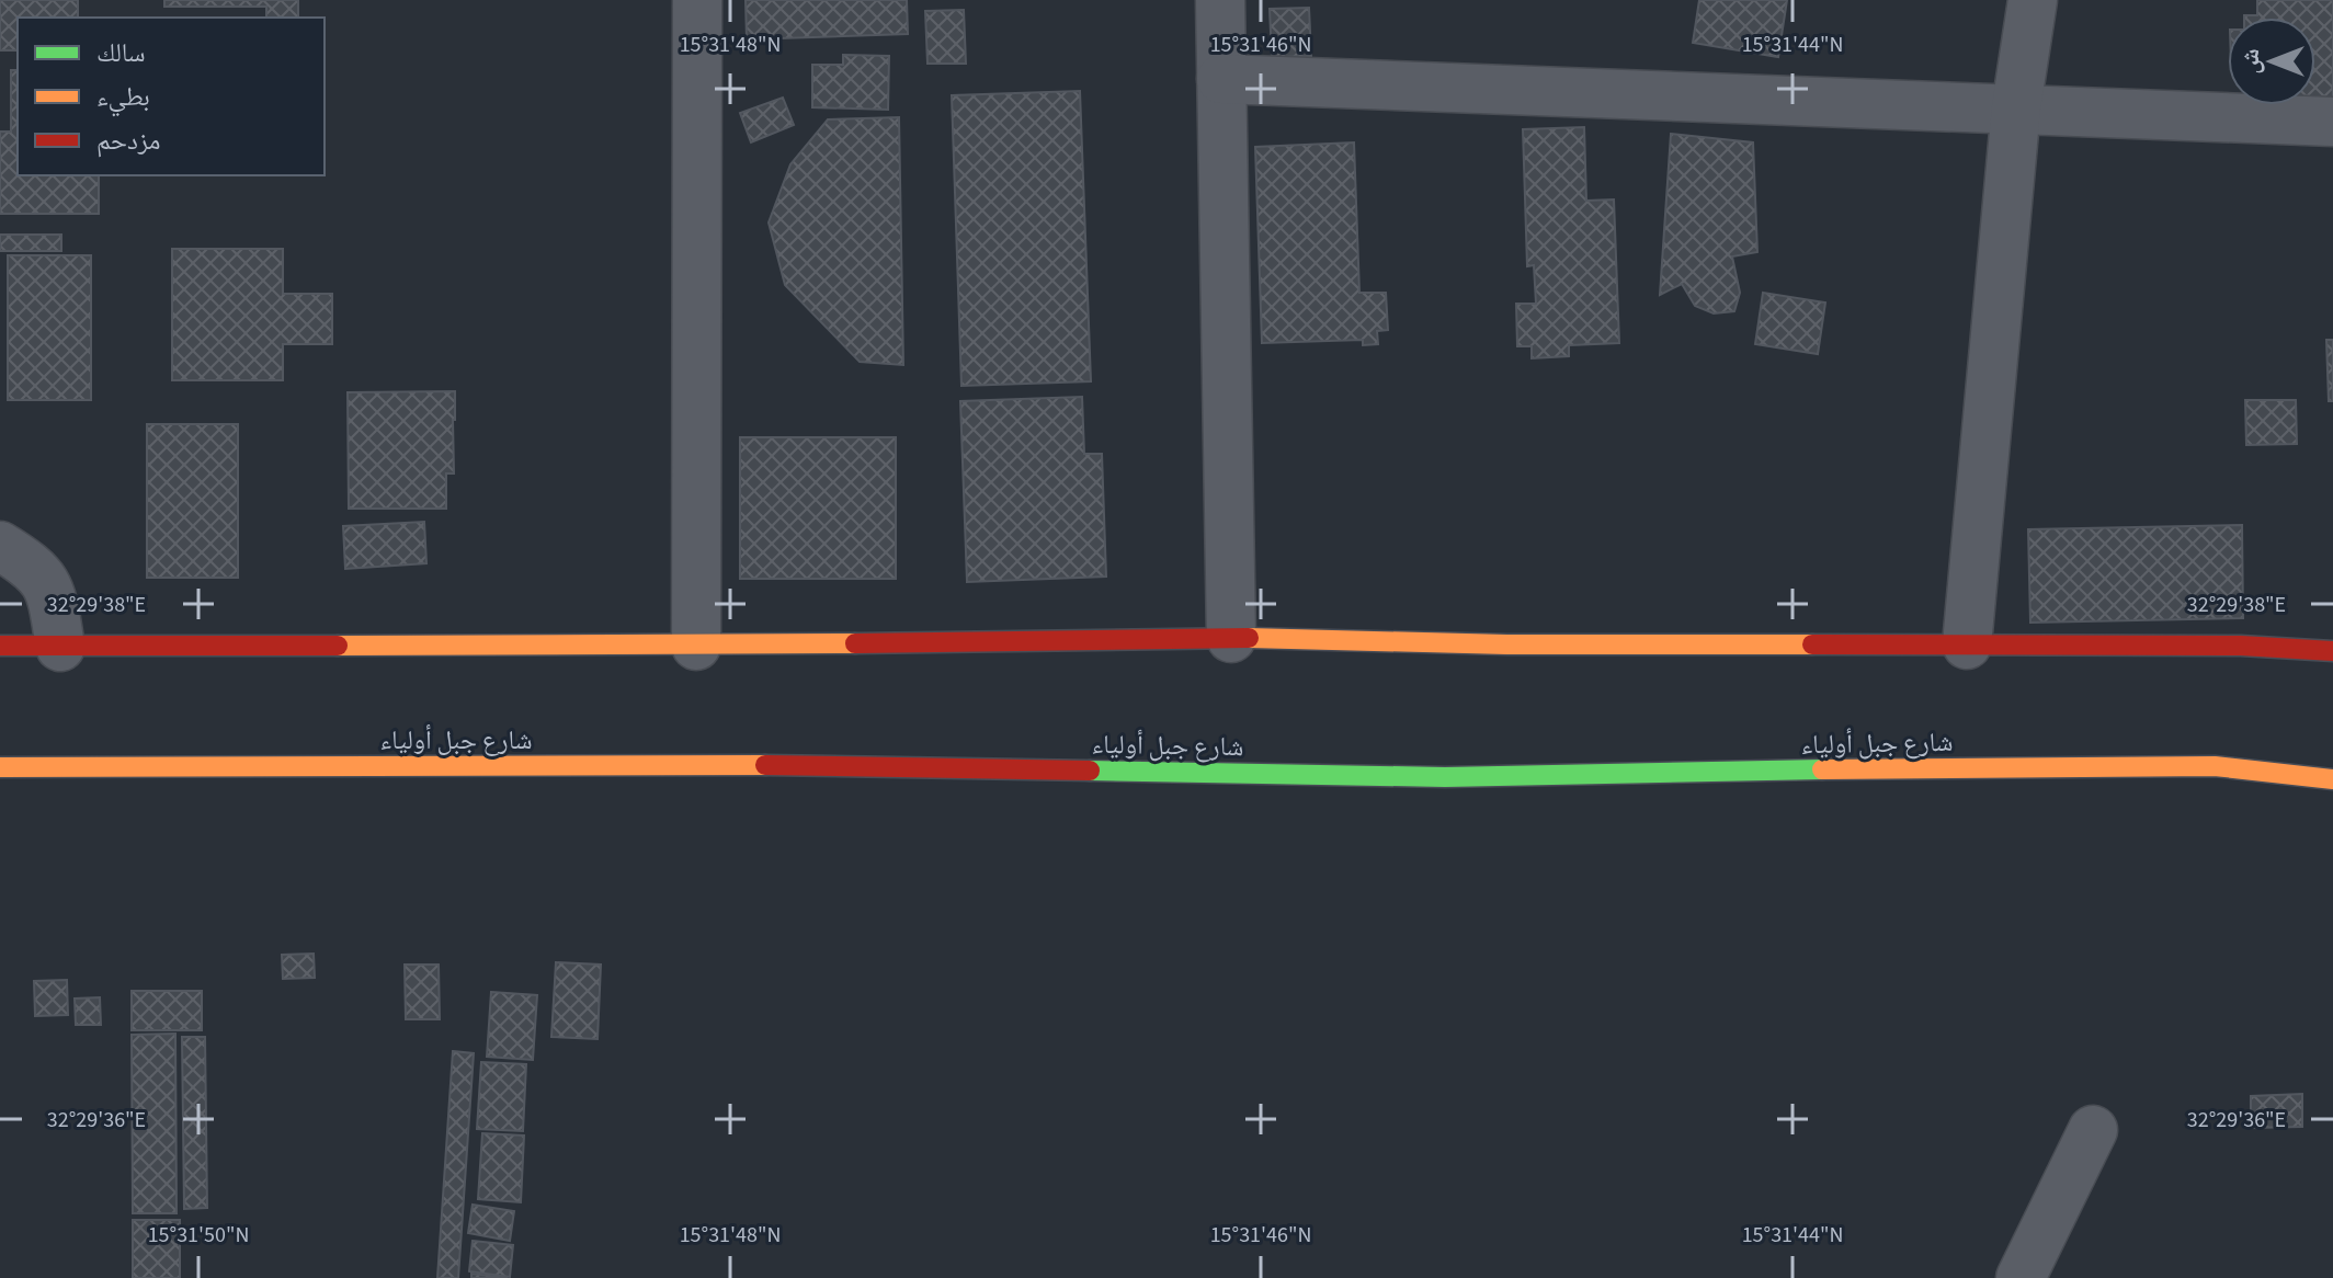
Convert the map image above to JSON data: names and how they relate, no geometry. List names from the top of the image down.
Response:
{
  "streets": {
    "main road": ["شارع جبل أولياء"]
  },
  "legend": ["سالك", "بطيء", "مزدحم"],
  "north": "left",
  "coordinates": [
    "15°31'48\"N",
    "15°31'46\"N",
    "15°31'44\"N",
    "32°29'38\"E",
    "32°29'36\"E",
    "15°31'50\"N"
  ]
}
